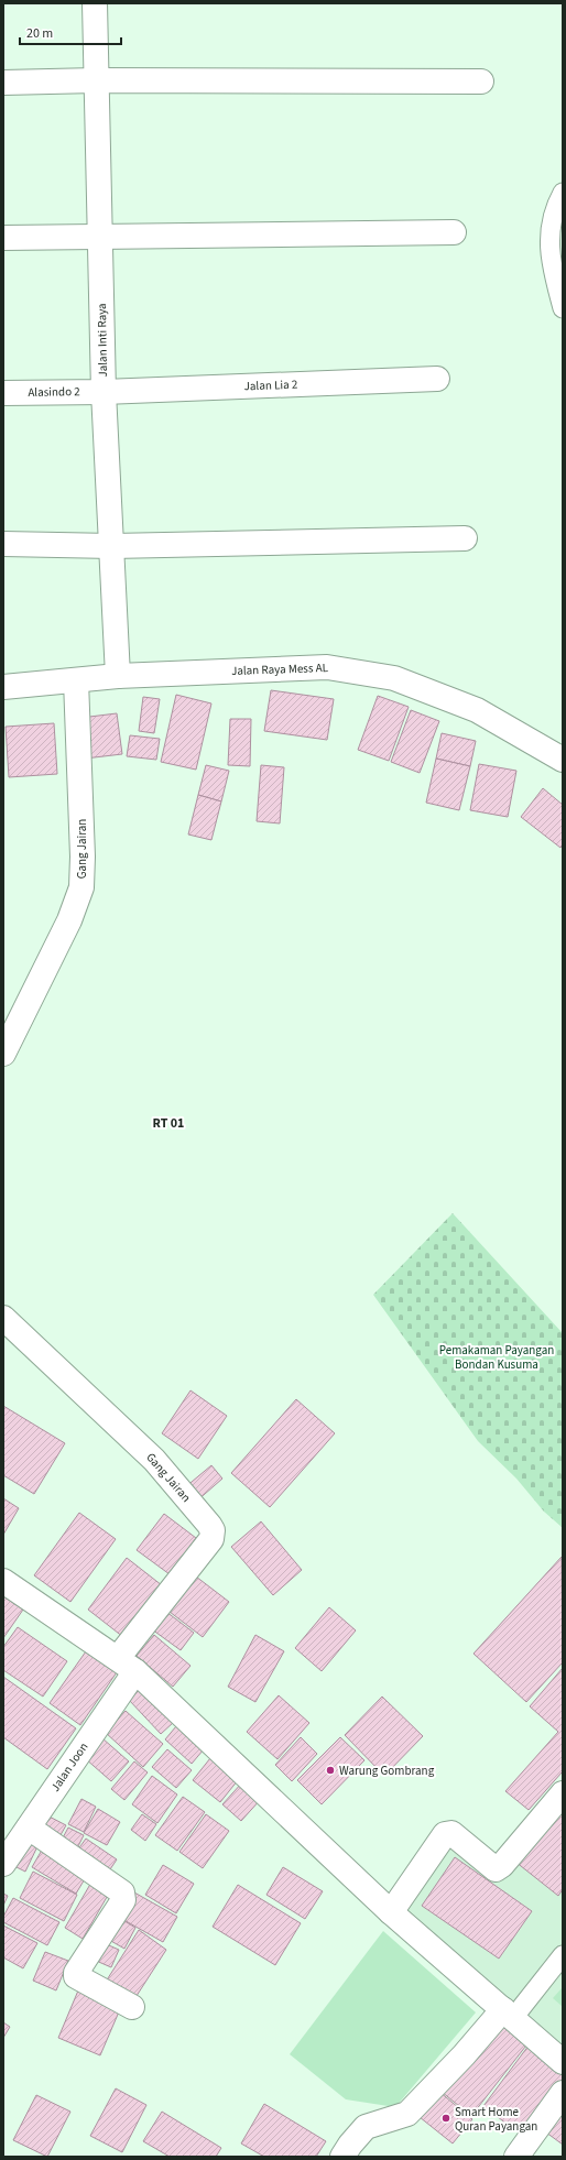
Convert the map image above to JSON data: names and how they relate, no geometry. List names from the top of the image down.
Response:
{
  "streets": {
    "street": [
      "Jalan Inti Raya",
      "Jalan Lia 2",
      "Alasindo 2",
      "Jalan Raya Mess AL",
      "Gang Jairan",
      "Jalan Joon"
    ]
  },
  "crossings": [
    ["Jalan Inti Raya", "Jalan Lia 2"],
    ["Jalan Inti Raya", "Alasindo 2"],
    ["Jalan Inti Raya", "Jalan Raya Mess AL"],
    ["Jalan Lia 2", "Alasindo 2"],
    ["Jalan Raya Mess AL", "Gang Jairan"],
    ["Gang Jairan", "Jalan Joon"]
  ],
  "districts": ["RT 01"],
  "parks": ["Pemakaman Payangan Bondan Kusuma"],
  "places": ["Warung Gombrang", "Smart Home Quran Payangan"],
  "scale_bar": "20 m"
}
